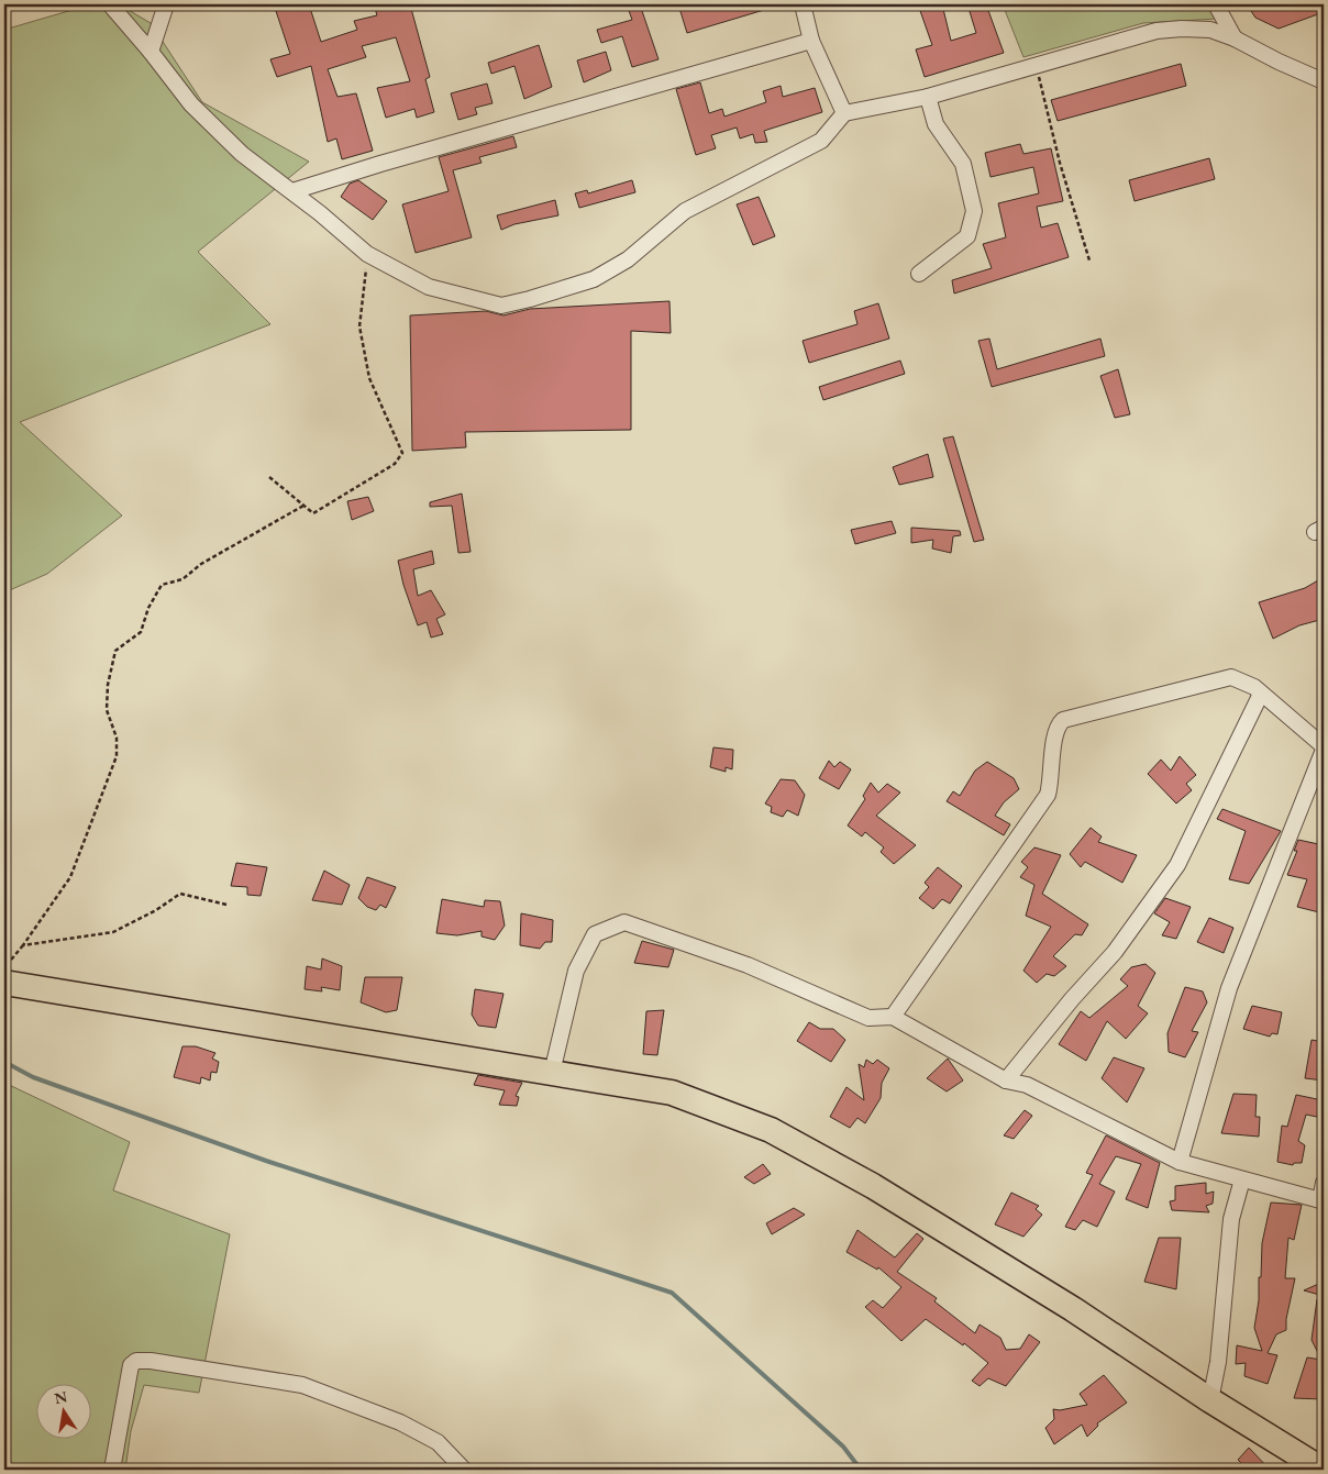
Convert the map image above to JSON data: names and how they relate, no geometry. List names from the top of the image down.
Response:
{
  "north": "top"
}
